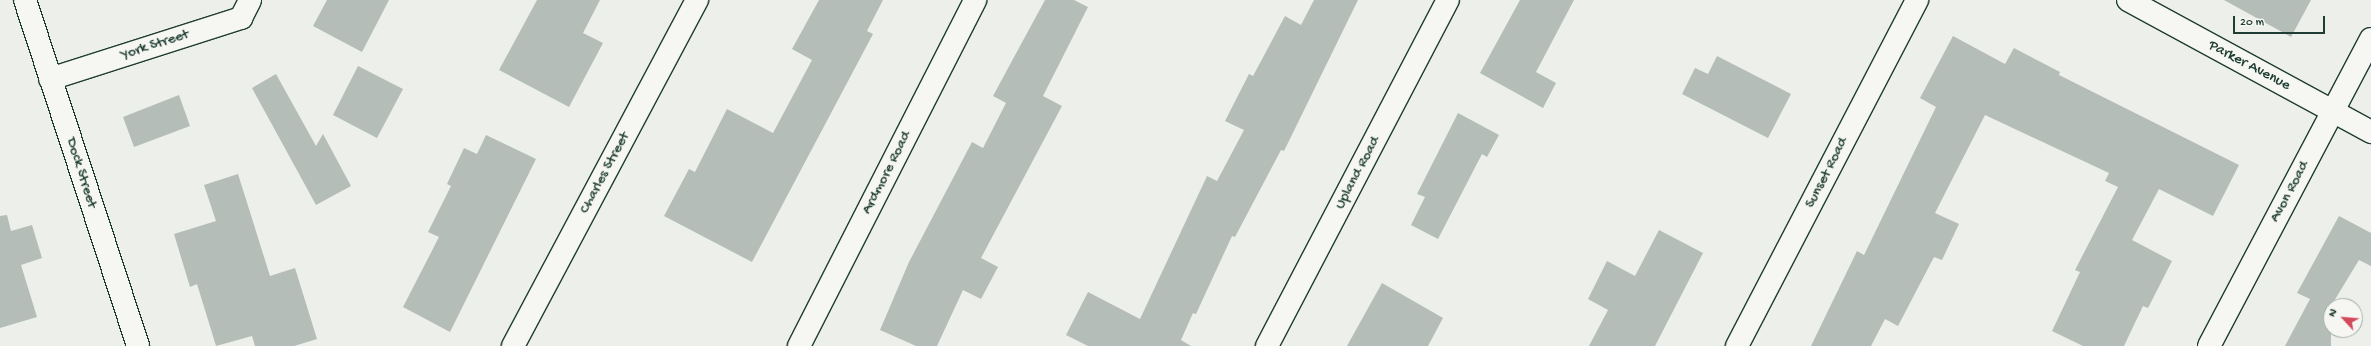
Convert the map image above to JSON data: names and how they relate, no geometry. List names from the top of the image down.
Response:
{
  "streets": {
    "street": [
      "York Street",
      "Parker Avenue",
      "Dock Street",
      "Charles Street",
      "Ardmore Road",
      "Upland Road",
      "Sunset Road",
      "Avon Road"
    ]
  },
  "crossings": [
    ["York Street", "Dock Street"],
    ["Parker Avenue", "Avon Road"]
  ],
  "scale_bar": "20 m",
  "north": "top left"
}
